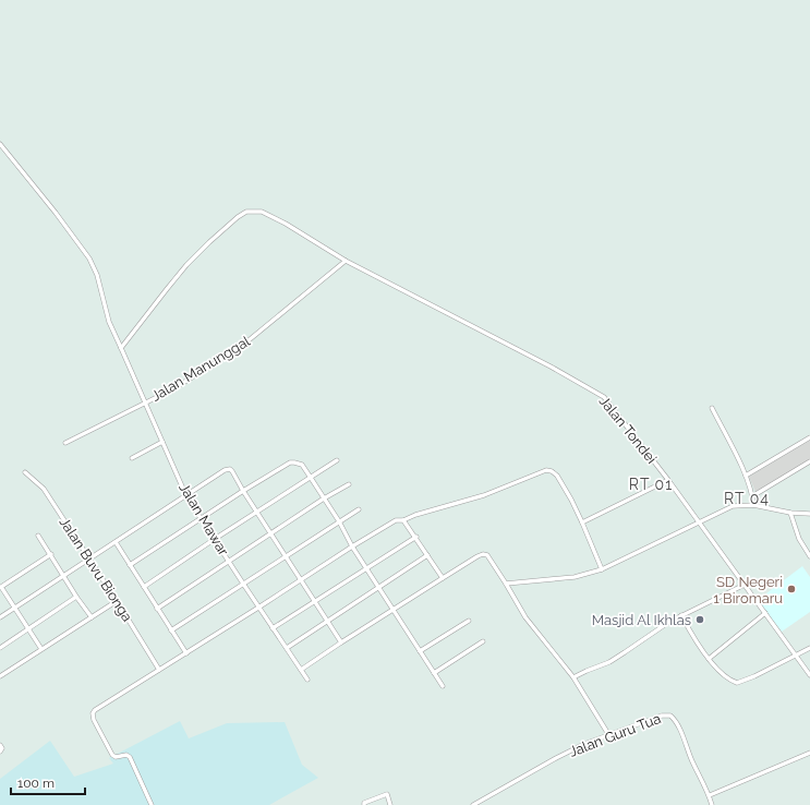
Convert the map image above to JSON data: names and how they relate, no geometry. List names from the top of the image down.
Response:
{
  "streets": {
    "street": [
      "Jalan Manunggal",
      "Jalan Tondei",
      "Jalan Mawar",
      "Jalan Buvu Bionga",
      "Jalan Guru Tua"
    ]
  },
  "crossings": [
    ["Jalan Manunggal", "Jalan Tondei"],
    ["Jalan Manunggal", "Jalan Mawar"],
    ["Jalan Tondei", "Jalan Mawar"]
  ],
  "districts": ["RT 01", "RT 04"],
  "places": ["SD Negeri 1 Biromaru", "Masjid Al Ikhlas"],
  "scale_bar": "100 m"
}
